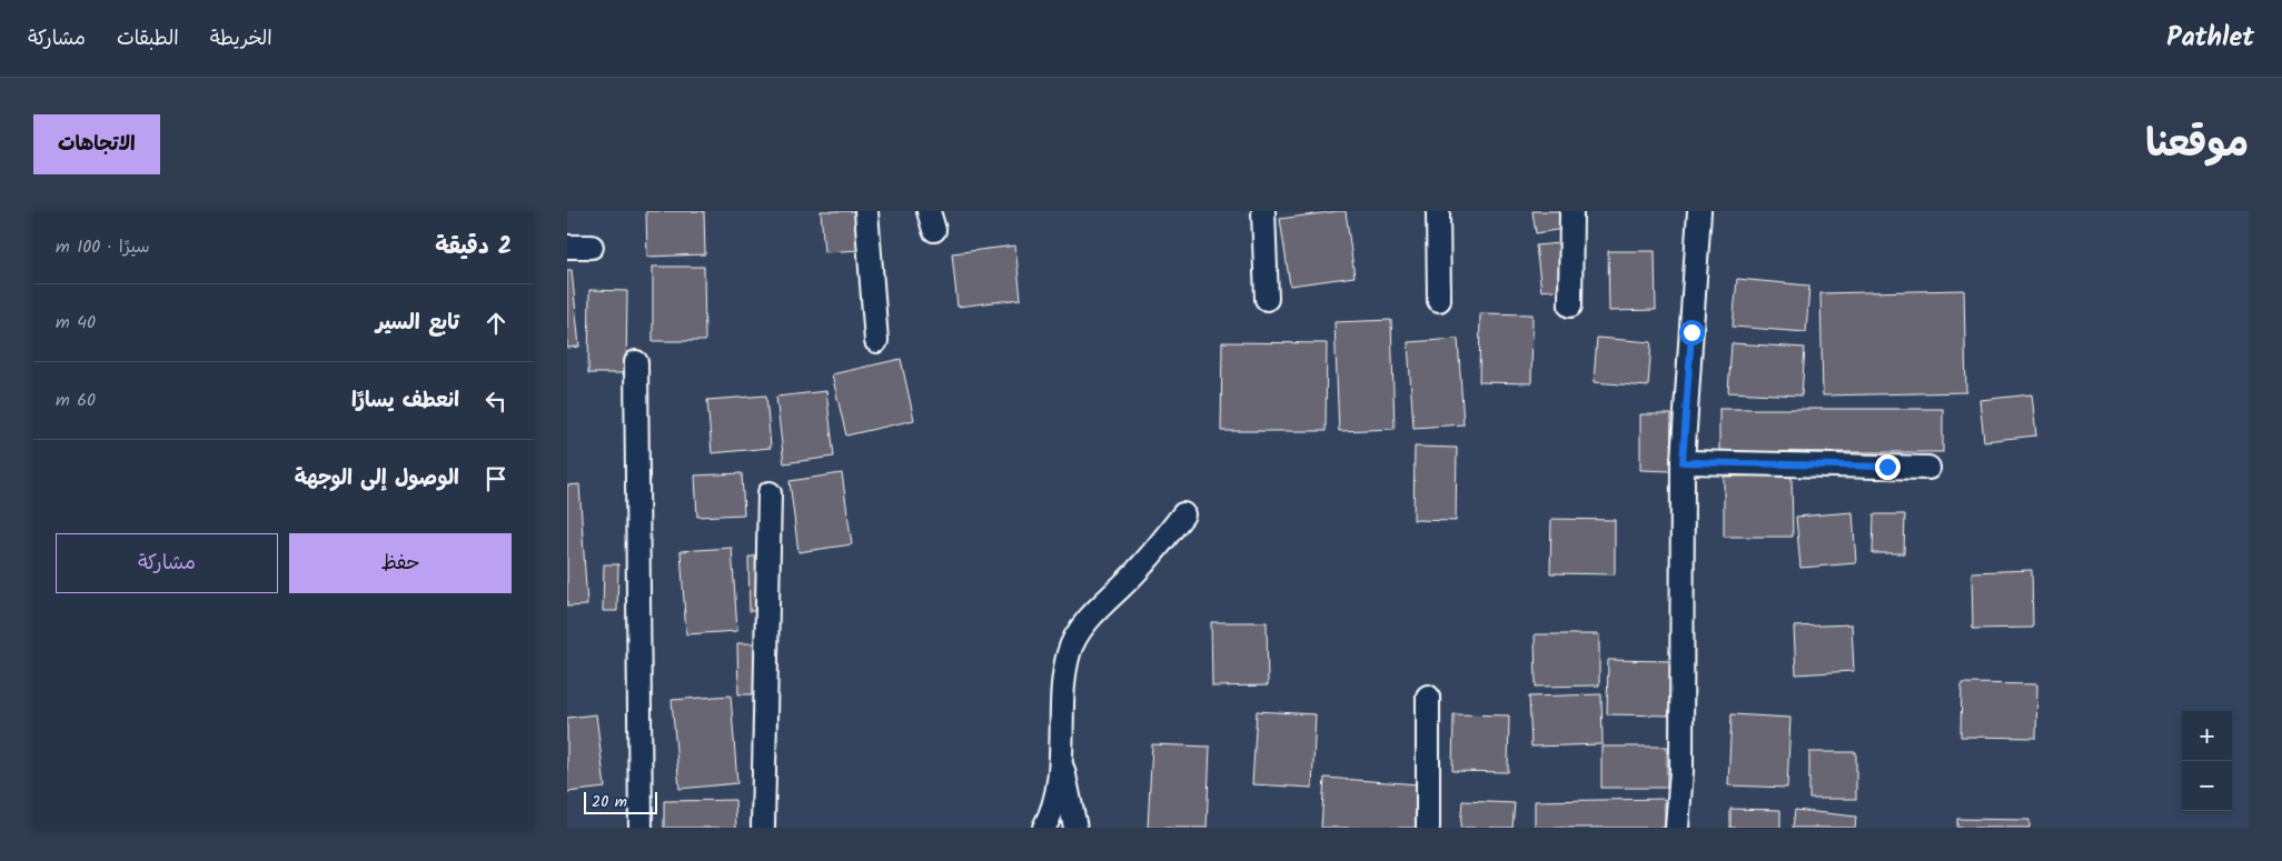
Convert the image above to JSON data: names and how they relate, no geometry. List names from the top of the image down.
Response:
{
  "scale_bar": "20 m",
  "page": {
    "header": "Pathlet",
    "nav": ["الخريطة", "الطبقات", "مشاركة"],
    "title": "موقعنا",
    "buttons": [
      "الاتجاهات",
      ["حفظ", "مشاركة"]
    ],
    "heading": ["2 دقيقة", "سيرًا · 100 m"],
    "list": [
      ["تابع السير", "40 m"],
      ["انعطف يسارًا", "60 m"],
      "الوصول إلى الوجهة"
    ],
    "map_buttons": ["+", "−"],
    "scale": "20 m"
  }
}
